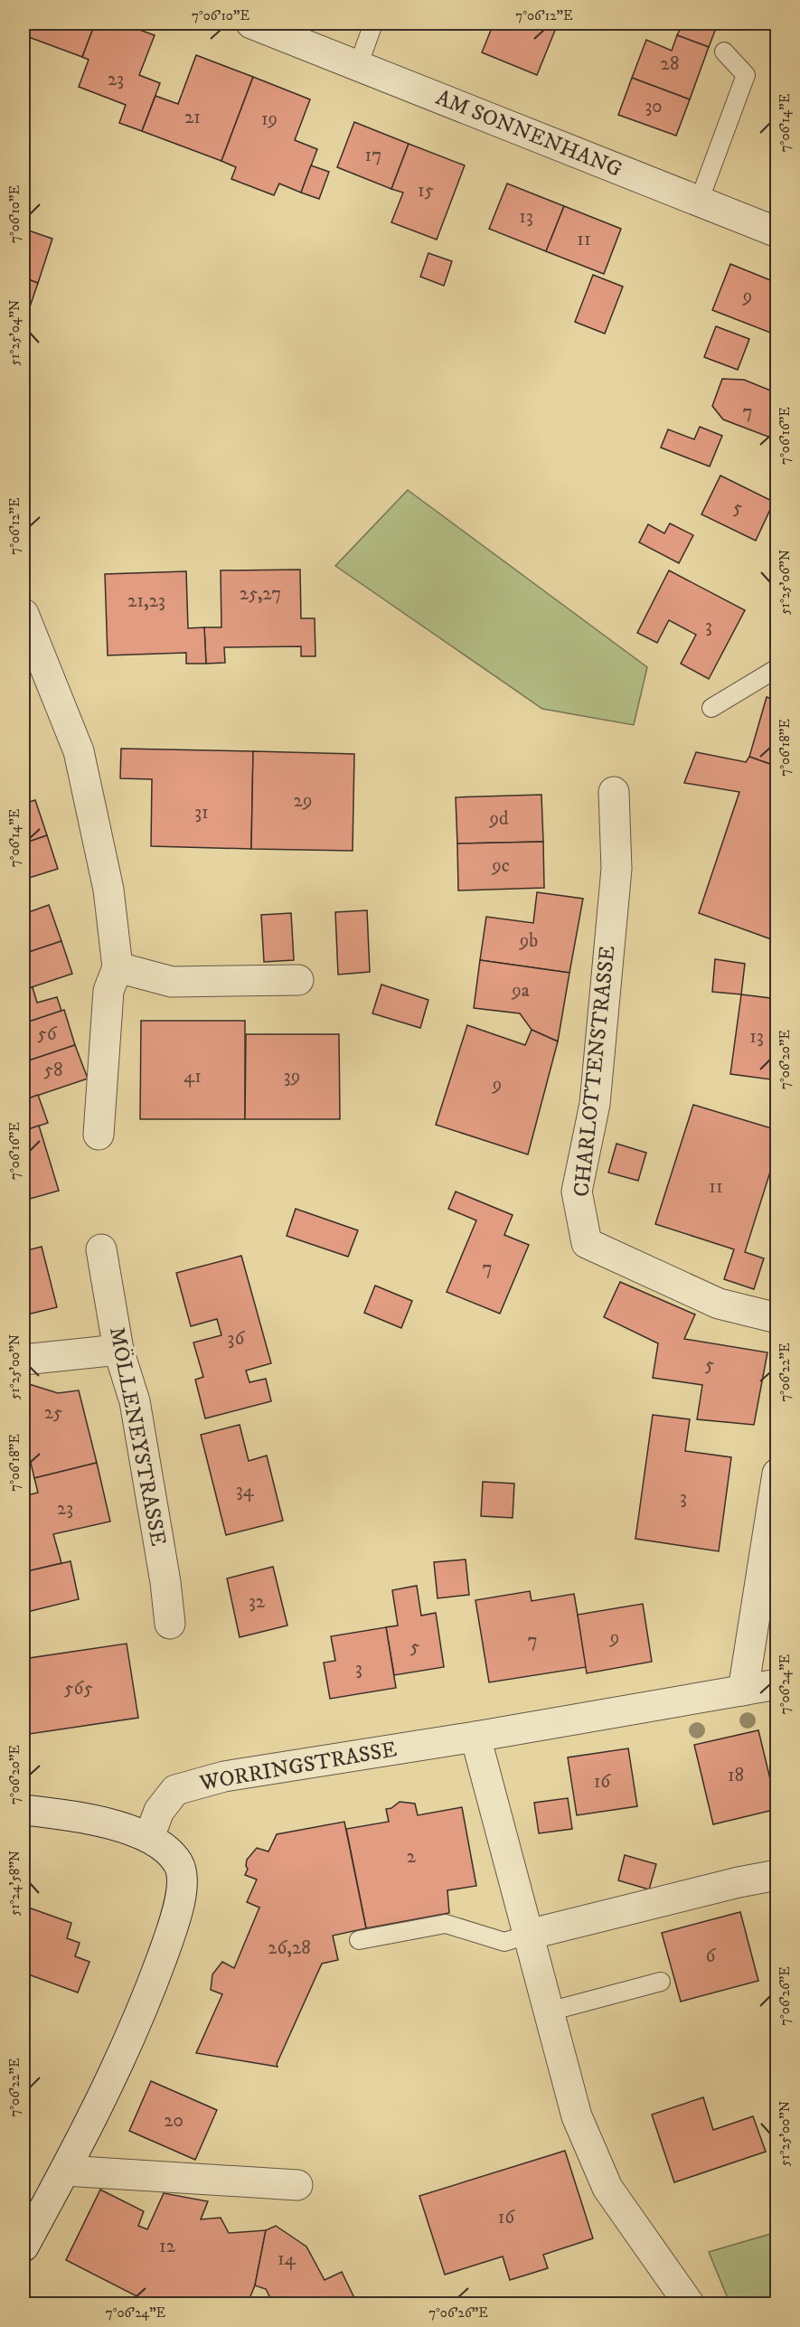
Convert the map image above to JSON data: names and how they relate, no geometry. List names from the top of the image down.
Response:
{
  "streets": {
    "street": [
      "AM SONNENHANG",
      "CHARLOTTENSTRASSE",
      "MÖLLENEYSTRASSE",
      "WORRINGSTRASSE"
    ]
  },
  "house_numbers": [
    "28",
    "23",
    "30",
    "21",
    "19",
    "17",
    "15",
    "13",
    "11",
    "9",
    "7",
    "5",
    "25,27",
    "21,23",
    "3",
    "29",
    "31",
    "9d",
    "9c",
    "9b",
    "9a",
    "56",
    "13",
    "58",
    "41",
    "39",
    "9",
    "11",
    "7",
    "36",
    "5",
    "25",
    "34",
    "3",
    "23",
    "32",
    "9",
    "7",
    "5",
    "3",
    "565",
    "18",
    "16",
    "2",
    "26,28",
    "6",
    "20",
    "16",
    "12",
    "14"
  ],
  "coordinates": [
    "7°06'10\"E",
    "7°06'12\"E",
    "7°06'14\"E",
    "51°25'04\"N",
    "7°06'16\"E",
    "51°25'06\"N",
    "7°06'18\"E",
    "7°06'20\"E",
    "51°25'00\"N",
    "7°06'22\"E",
    "7°06'24\"E",
    "51°24'58\"N",
    "7°06'26\"E"
  ]
}
